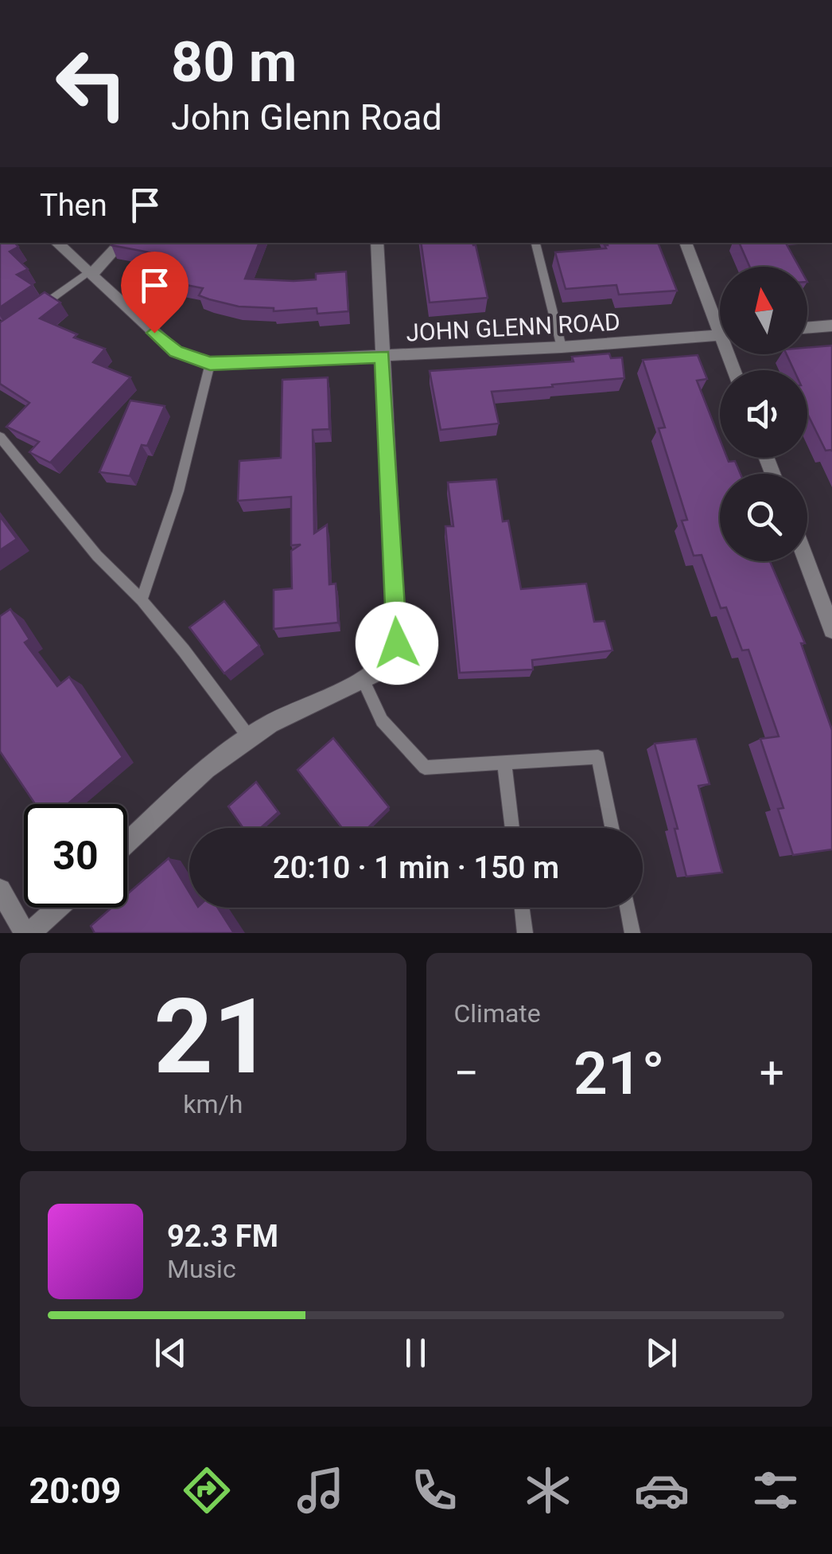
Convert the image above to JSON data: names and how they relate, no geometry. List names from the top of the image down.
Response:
{
  "streets": {
    "street": ["JOHN GLENN ROAD"]
  },
  "north": "top",
  "page": {
    "turn": ["80 m", "John Glenn Road"],
    "then": "Then",
    "limit": "30",
    "trip": "20:10 · 1 min · 150 m",
    "tile": [
      ["21", "km/h"],
      "Climate"
    ],
    "heat": ["−", "21°", "+"],
    "song": ["92.3 FM", "Music"],
    "tabs": "20:09"
  }
}
